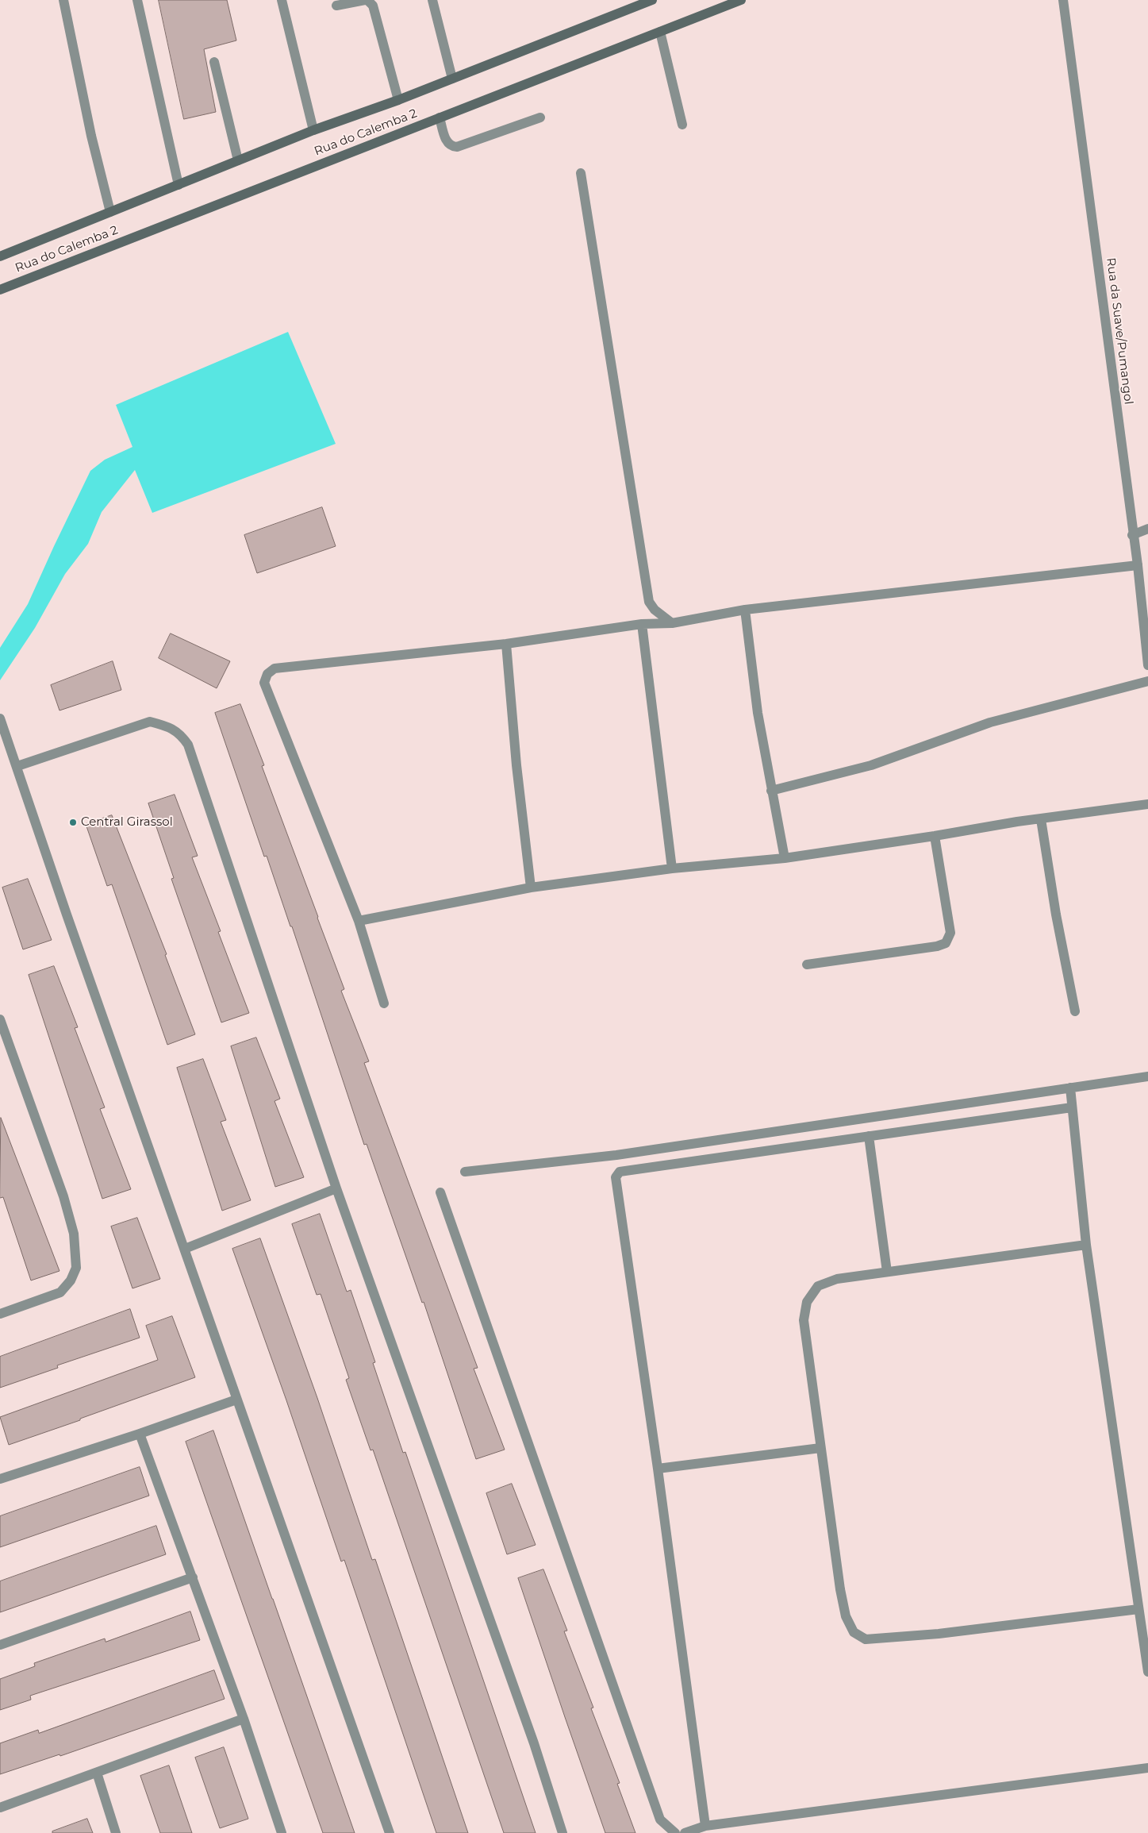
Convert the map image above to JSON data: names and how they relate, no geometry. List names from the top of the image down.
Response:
{
  "streets": {
    "main road": ["Rua do Calemba 2"],
    "street": ["Rua da Suave/Pumangol"]
  },
  "places": ["Central Girassol"]
}
